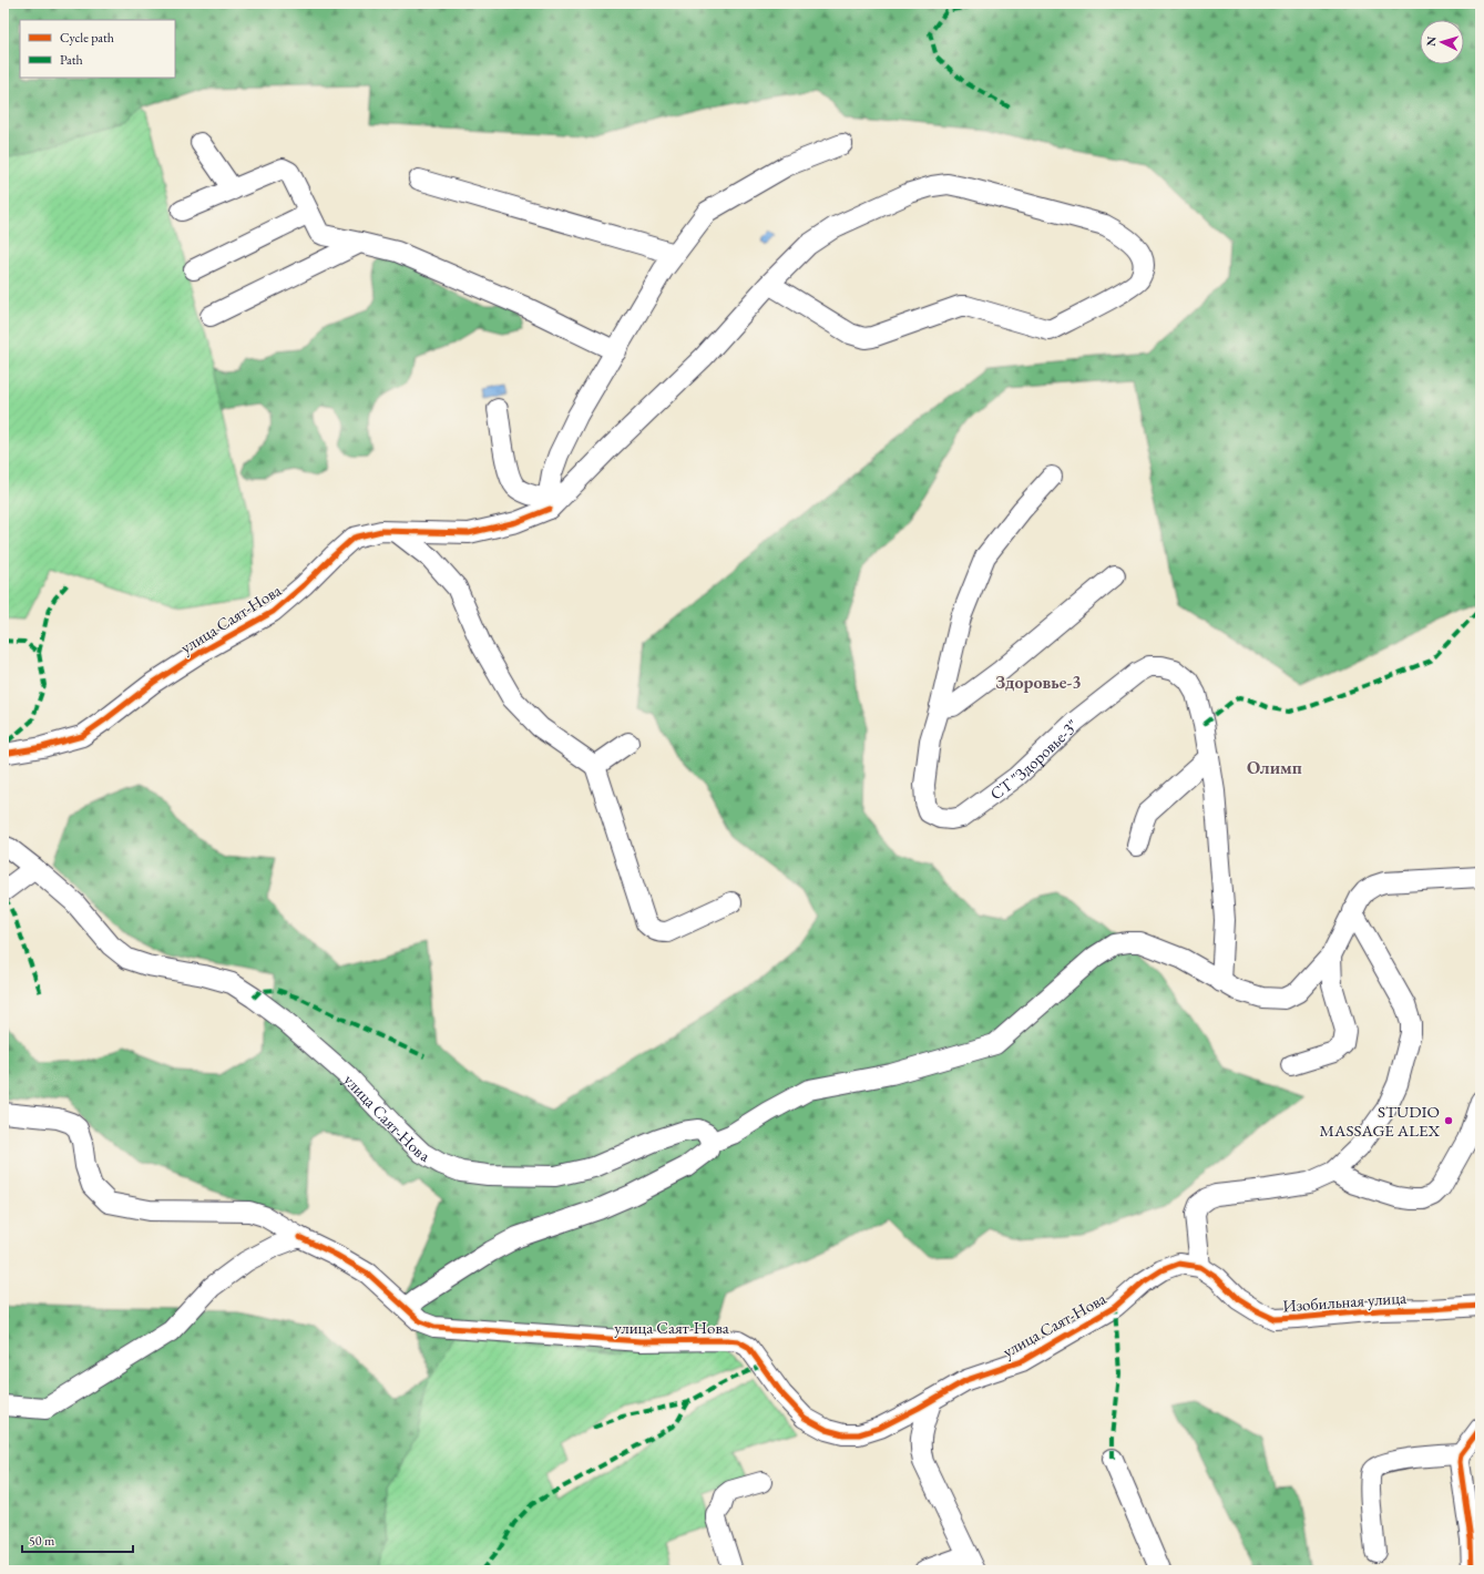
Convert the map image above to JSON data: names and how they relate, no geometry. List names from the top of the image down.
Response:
{
  "streets": {
    "street": ["улица Саят-Нова", "СТ \"Здоровье-3\"", "Изобильная улица"]
  },
  "crossings": [
    ["улица Саят-Нова", "Изобильная улица"]
  ],
  "districts": ["Здоровье-3", "Олимп"],
  "places": ["STUDIO MASSAGE ALEX"],
  "legend": ["Cycle path", "Path"],
  "scale_bar": "50 m",
  "north": "left"
}
